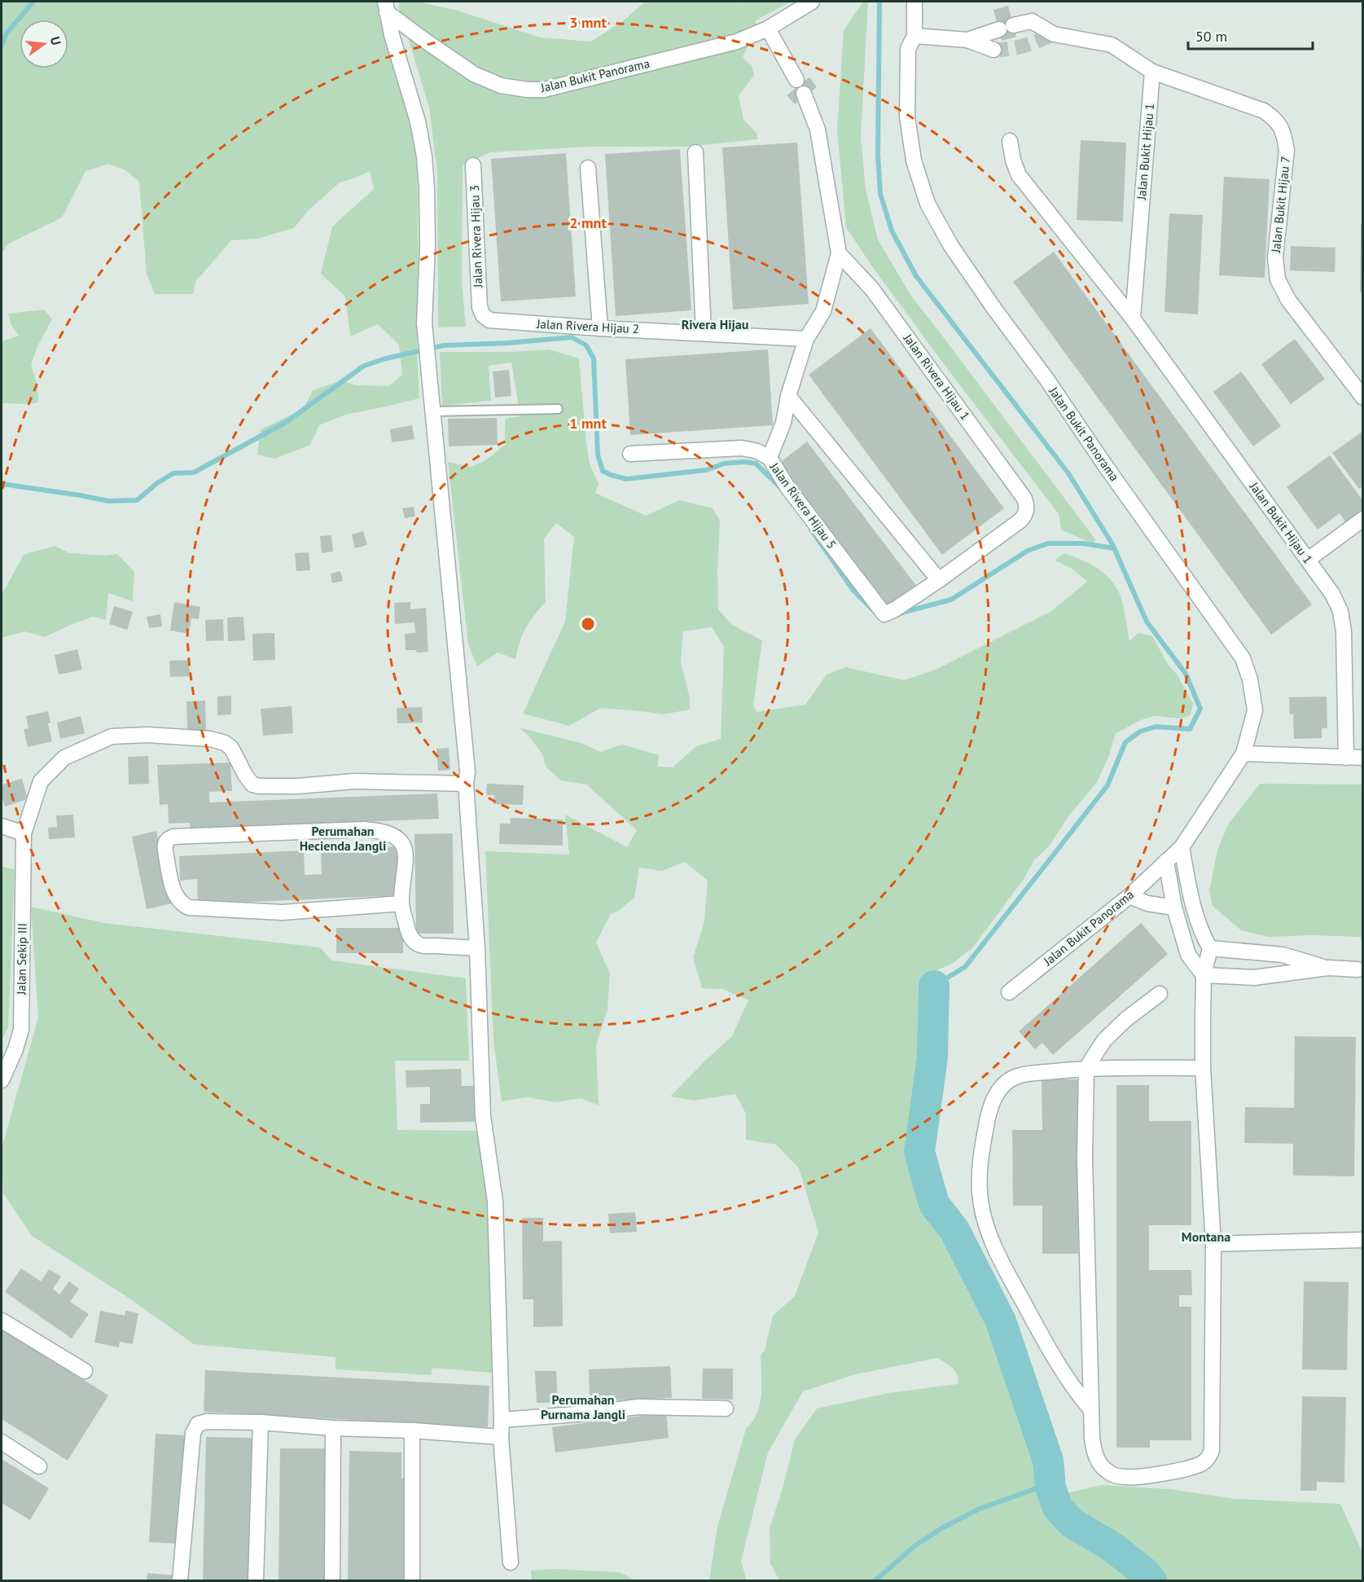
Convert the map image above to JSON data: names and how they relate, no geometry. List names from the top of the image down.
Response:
{
  "streets": {
    "street": [
      "Jalan Bukit Panorama",
      "Jalan Bukit Hijau 1",
      "Jalan Bukit Hijau 7",
      "Jalan Rivera Hijau 3",
      "Jalan Rivera Hijau 2",
      "Jalan Rivera Hijau 1",
      "Jalan Rivera Hijau 5",
      "Jalan Sekip III"
    ]
  },
  "crossings": [
    ["Jalan Bukit Hijau 1", "Jalan Bukit Hijau 7"],
    ["Jalan Rivera Hijau 3", "Jalan Rivera Hijau 2"],
    ["Jalan Rivera Hijau 1", "Jalan Rivera Hijau 5"]
  ],
  "districts": [
    "Rivera Hijau",
    "Perumahan Hecienda Jangli",
    "Montana",
    "Perumahan Purnama Jangli"
  ],
  "scale_bar": "50 m",
  "north": "right",
  "rings": ["3 mnt", "2 mnt", "1 mnt"]
}
